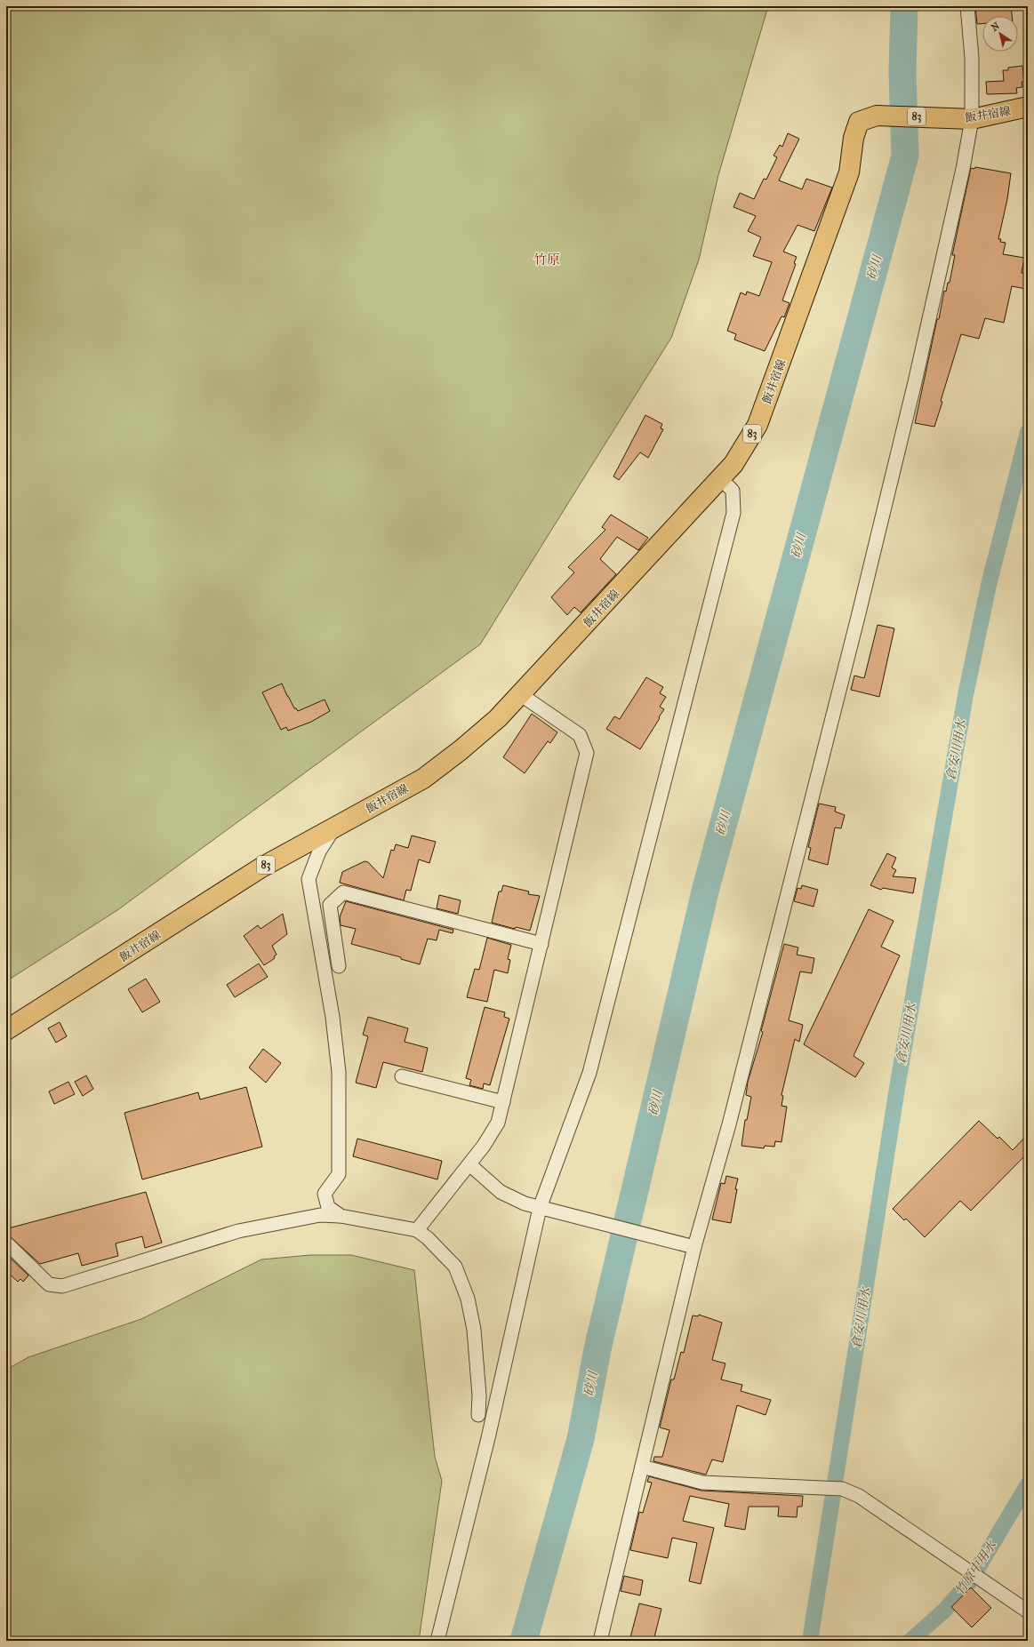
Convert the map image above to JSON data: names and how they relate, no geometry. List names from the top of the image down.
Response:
{
  "streets": {
    "main road": ["飯井宿線", "83"]
  },
  "districts": ["竹原"],
  "water": ["砂川", "倉安川用水", "竹原中用水"],
  "north": "top left"
}
